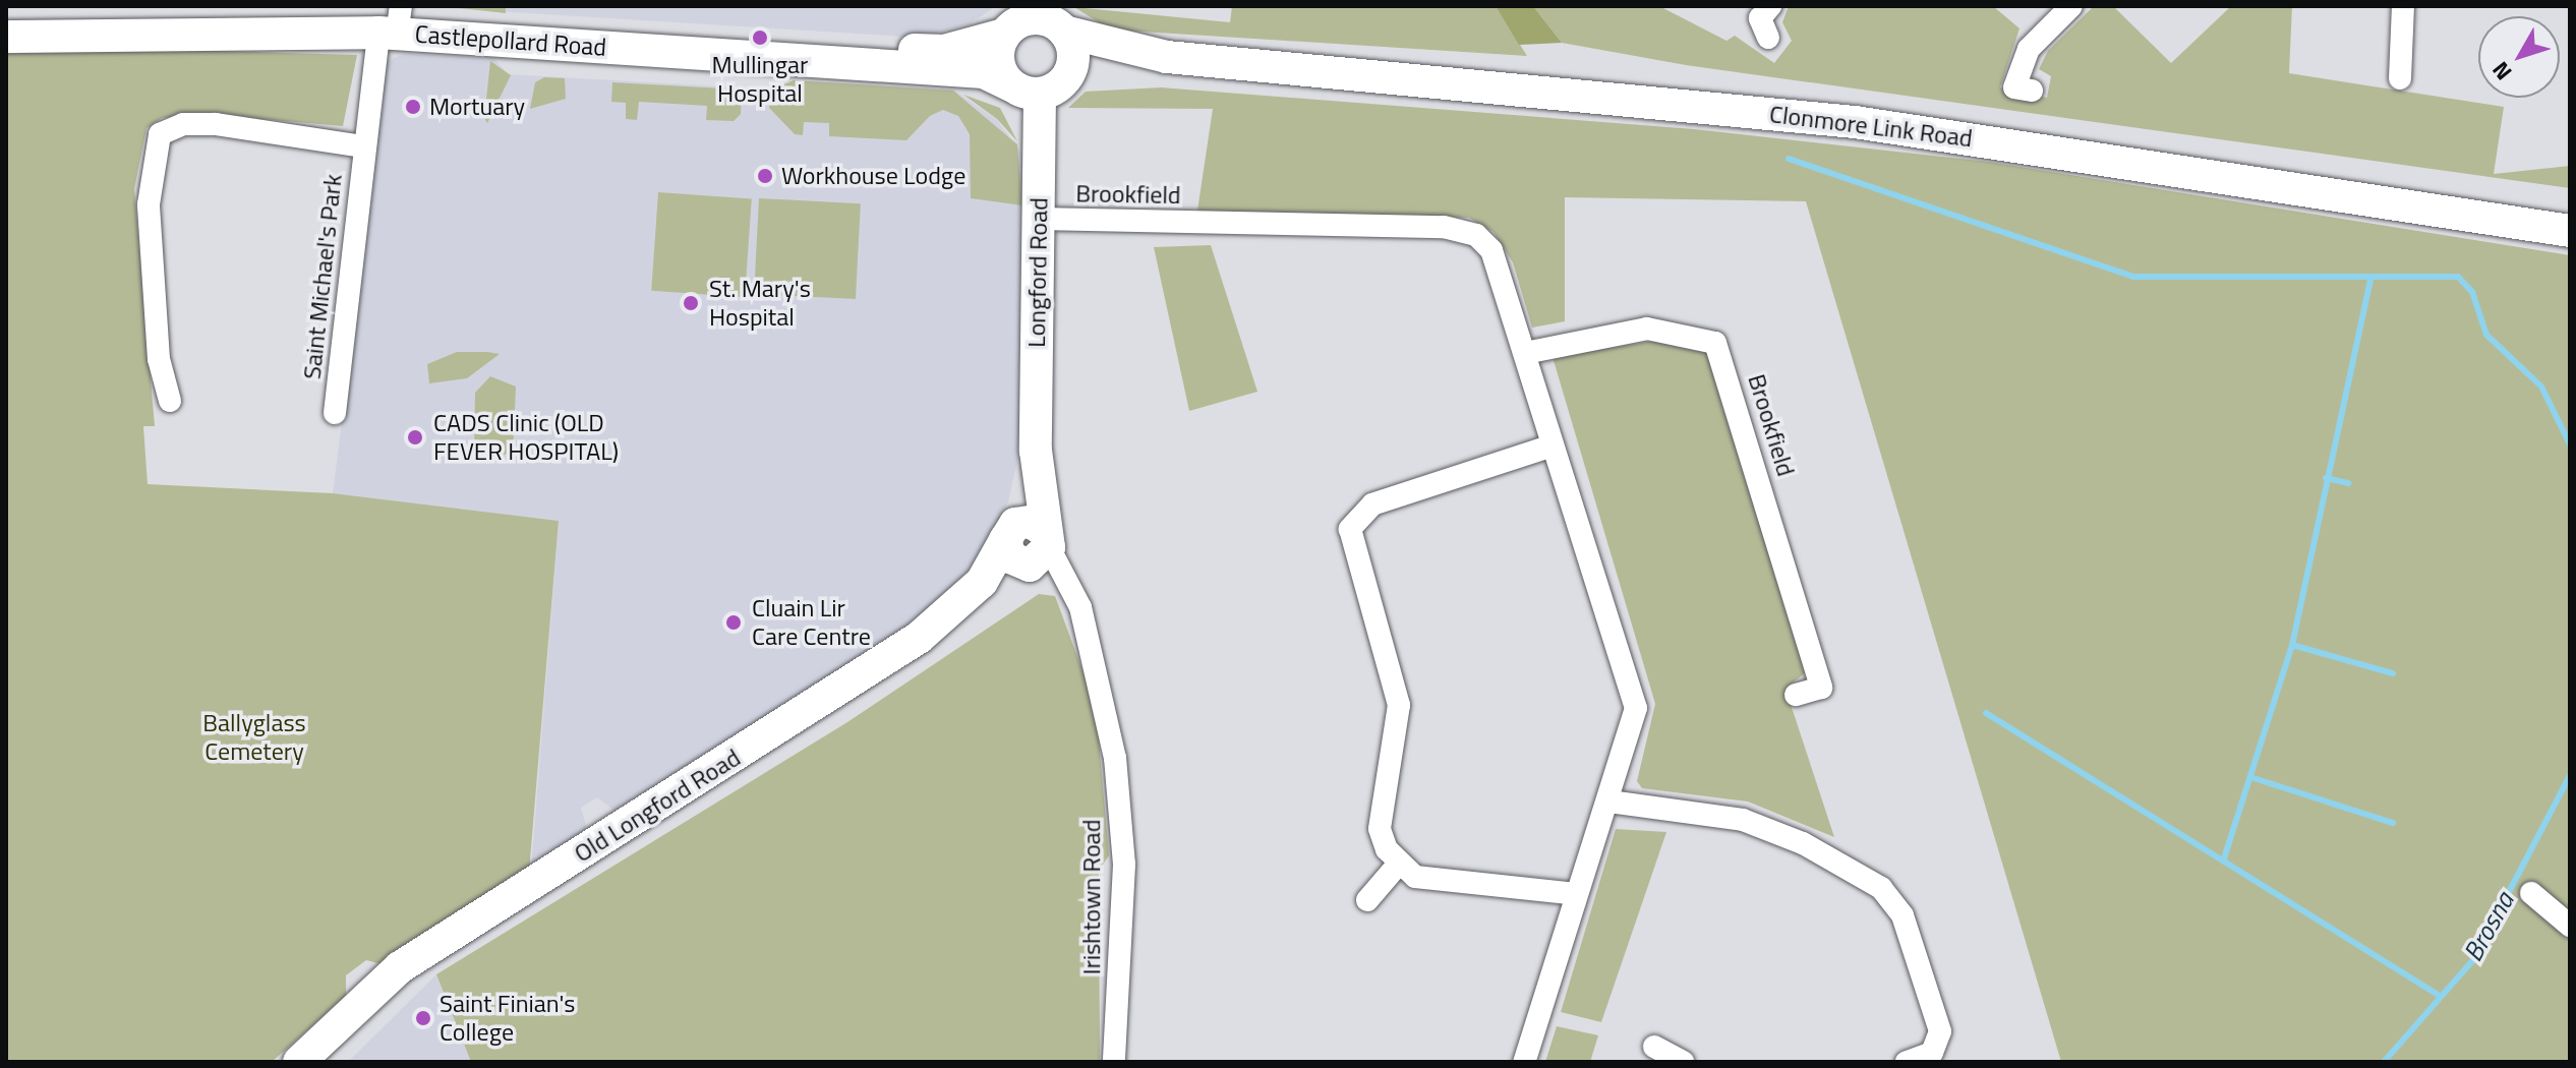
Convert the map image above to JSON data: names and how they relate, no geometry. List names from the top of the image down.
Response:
{
  "streets": {
    "main road": [
      "Castlepollard Road",
      "Clonmore Link Road",
      "Longford Road",
      "Old Longford Road"
    ],
    "street": ["Brookfield", "Saint Michael's Park", "Irishtown Road"]
  },
  "crossings": [
    ["Castlepollard Road", "Clonmore Link Road"],
    ["Castlepollard Road", "Longford Road"],
    ["Castlepollard Road", "Saint Michael's Park"],
    ["Clonmore Link Road", "Longford Road"],
    ["Brookfield", "Longford Road"],
    ["Longford Road", "Old Longford Road"],
    ["Longford Road", "Irishtown Road"],
    ["Old Longford Road", "Irishtown Road"]
  ],
  "water": ["Brosna"],
  "parks": ["Ballyglass Cemetery"],
  "places": [
    "Mullingar Hospital",
    "Mortuary",
    "Workhouse Lodge",
    "St. Mary's Hospital",
    "CADS Clinic (OLD FEVER HOSPITAL)",
    "Cluain Lir Care Centre",
    "Saint Finian's College"
  ],
  "north": "bottom left"
}
